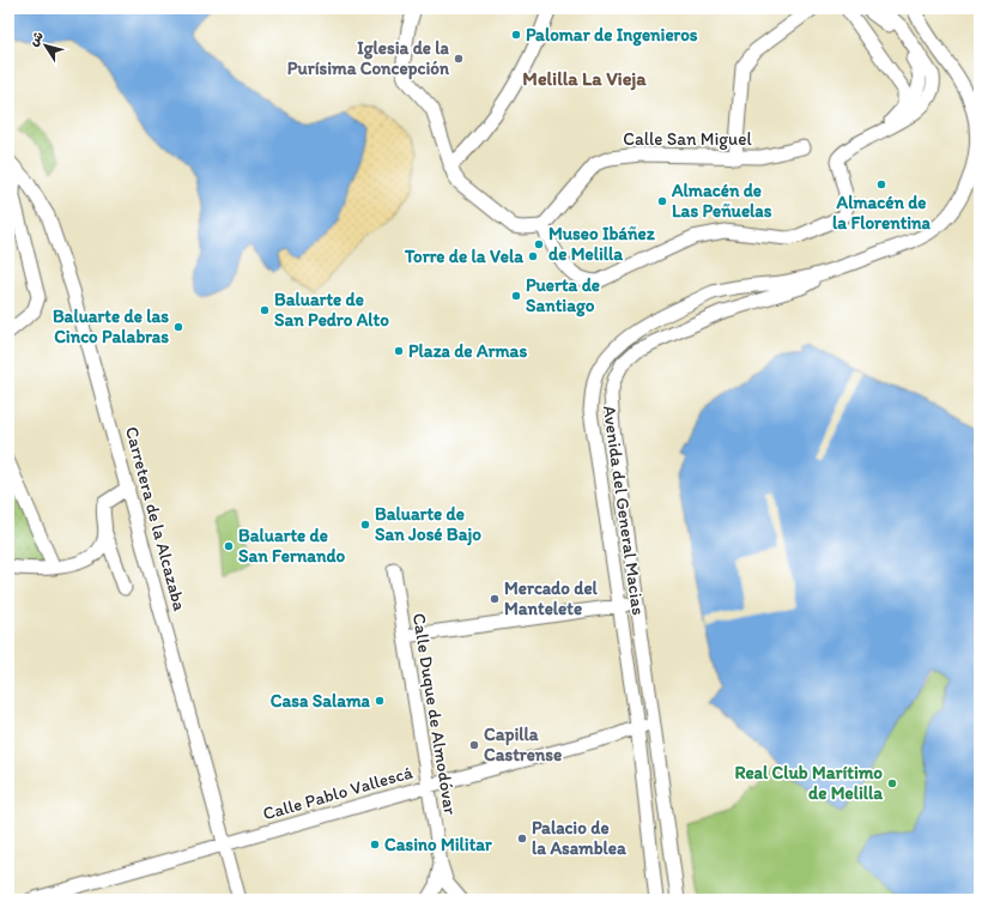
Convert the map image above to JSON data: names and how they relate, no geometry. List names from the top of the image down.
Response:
{
  "streets": {
    "street": [
      "Calle San Miguel",
      "Avenida del General Macias",
      "Carretera de la Alcazaba",
      "Calle Duque de Almodóvar",
      "Calle Pablo Vallescá"
    ]
  },
  "crossings": [
    ["Avenida del General Macias", "Calle Pablo Vallescá"],
    ["Carretera de la Alcazaba", "Calle Pablo Vallescá"],
    ["Calle Duque de Almodóvar", "Calle Pablo Vallescá"]
  ],
  "districts": ["Melilla La Vieja"],
  "places": [
    "Palomar de Ingenieros",
    "Iglesia de la Purísima Concepción",
    "Almacén de la Florentina",
    "Almacén de Las Peñuelas",
    "Museo Ibáñez de Melilla",
    "Torre de la Vela",
    "Puerta de Santiago",
    "Baluarte de San Pedro Alto",
    "Baluarte de las Cinco Palabras",
    "Plaza de Armas",
    "Baluarte de San José Bajo",
    "Baluarte de San Fernando",
    "Mercado del Mantelete",
    "Casa Salama",
    "Capilla Castrense",
    "Real Club Marítimo de Melilla",
    "Palacio de la Asamblea",
    "Casino Militar"
  ],
  "north": "top left"
}
